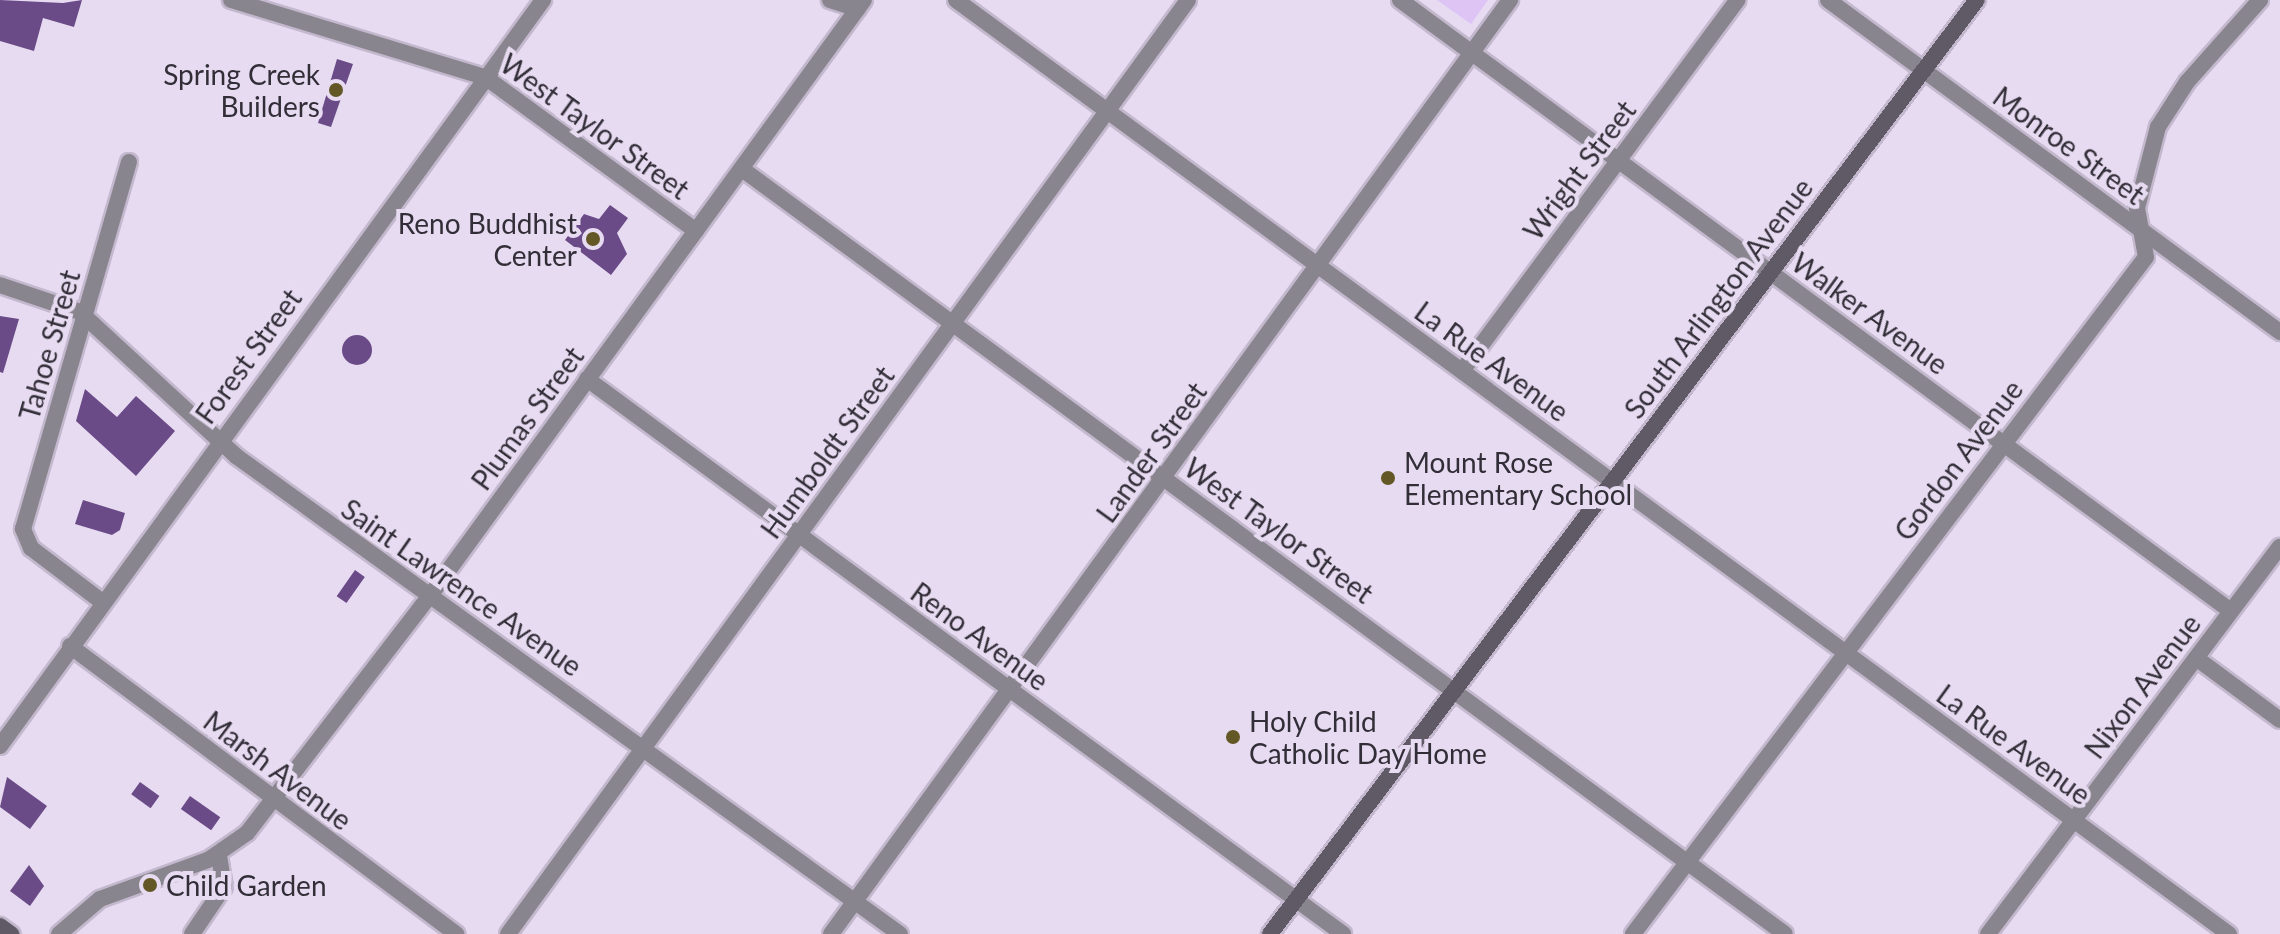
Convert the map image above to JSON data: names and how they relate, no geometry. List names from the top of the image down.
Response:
{
  "streets": {
    "main road": ["South Arlington Avenue"],
    "street": [
      "West Taylor Street",
      "Monroe Street",
      "Wright Street",
      "Walker Avenue",
      "Tahoe Street",
      "Forest Street",
      "La Rue Avenue",
      "Plumas Street",
      "Humboldt Street",
      "Lander Street",
      "Gordon Avenue",
      "Saint Lawrence Avenue",
      "Reno Avenue",
      "Nixon Avenue",
      "Marsh Avenue"
    ]
  },
  "crossings": [
    ["West Taylor Street", "South Arlington Avenue"],
    ["West Taylor Street", "Forest Street"],
    ["West Taylor Street", "Plumas Street"],
    ["West Taylor Street", "Humboldt Street"],
    ["West Taylor Street", "Lander Street"],
    ["West Taylor Street", "Gordon Avenue"],
    ["Monroe Street", "South Arlington Avenue"],
    ["Monroe Street", "Gordon Avenue"],
    ["Wright Street", "Walker Avenue"],
    ["Wright Street", "La Rue Avenue"],
    ["South Arlington Avenue", "Walker Avenue"],
    ["South Arlington Avenue", "La Rue Avenue"],
    ["South Arlington Avenue", "Reno Avenue"],
    ["Walker Avenue", "Lander Street"],
    ["Walker Avenue", "Gordon Avenue"],
    ["Walker Avenue", "Nixon Avenue"],
    ["Tahoe Street", "Forest Street"],
    ["Tahoe Street", "Saint Lawrence Avenue"],
    ["Forest Street", "Saint Lawrence Avenue"],
    ["Forest Street", "Marsh Avenue"],
    ["La Rue Avenue", "Humboldt Street"],
    ["La Rue Avenue", "Lander Street"],
    ["La Rue Avenue", "Gordon Avenue"],
    ["La Rue Avenue", "Nixon Avenue"],
    ["Plumas Street", "Saint Lawrence Avenue"],
    ["Plumas Street", "Reno Avenue"],
    ["Plumas Street", "Marsh Avenue"],
    ["Humboldt Street", "Saint Lawrence Avenue"],
    ["Humboldt Street", "Reno Avenue"],
    ["Lander Street", "Saint Lawrence Avenue"],
    ["Lander Street", "Reno Avenue"]
  ],
  "places": [
    "Spring Creek Builders",
    "Reno Buddhist Center",
    "Mount Rose Elementary School",
    "Holy Child Catholic Day Home",
    "Child Garden"
  ]
}
